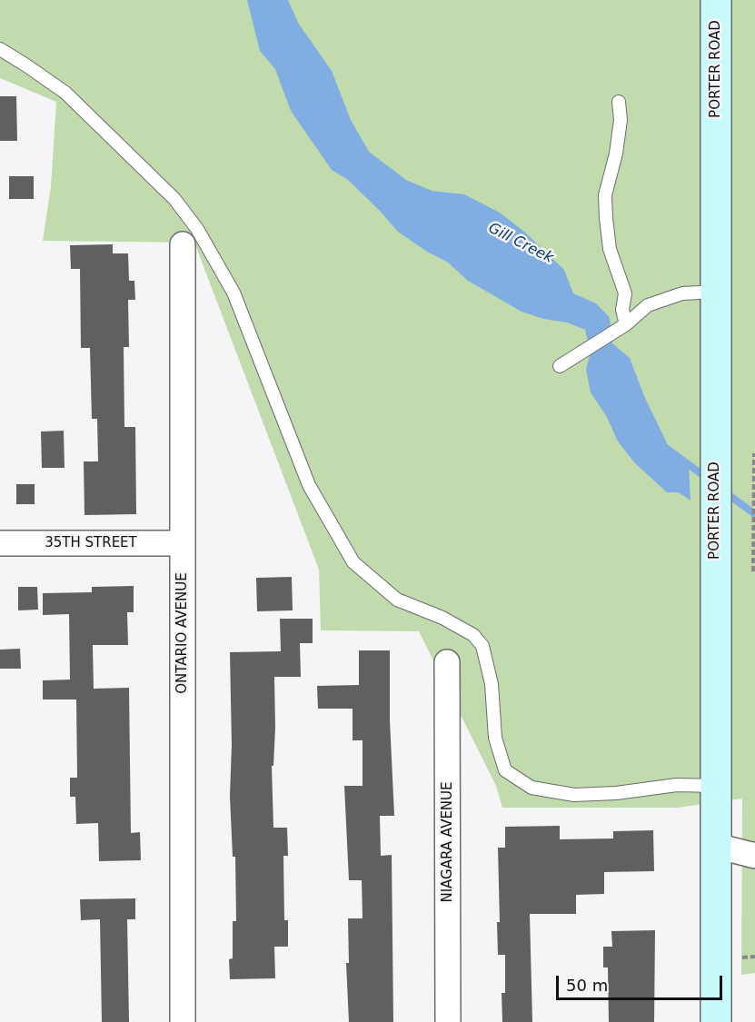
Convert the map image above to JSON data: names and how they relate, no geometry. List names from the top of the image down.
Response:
{
  "streets": {
    "main road": ["PORTER ROAD"],
    "street": ["35TH STREET", "ONTARIO AVENUE", "NIAGARA AVENUE"]
  },
  "crossings": [
    ["35TH STREET", "ONTARIO AVENUE"]
  ],
  "water": ["Gill Creek"],
  "scale_bar": "50 m"
}
